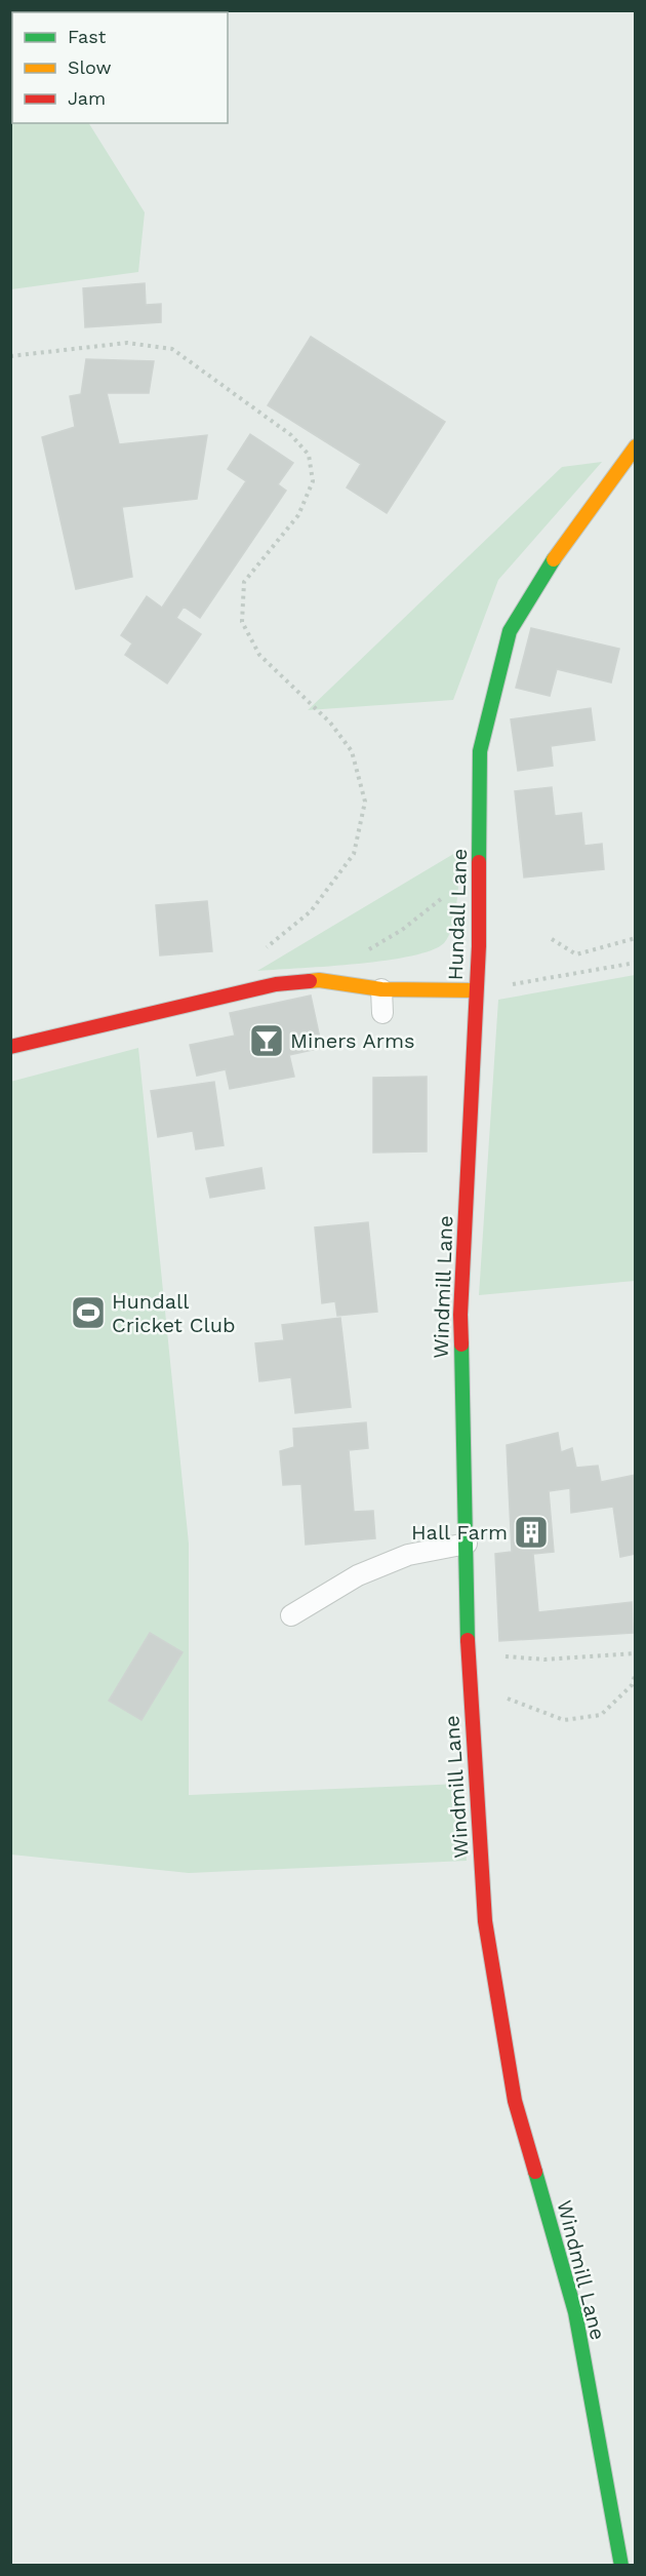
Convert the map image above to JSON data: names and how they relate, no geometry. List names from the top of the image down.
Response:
{
  "streets": {
    "street": ["Hundall Lane", "Windmill Lane"]
  },
  "crossings": [
    ["Hundall Lane", "Windmill Lane"]
  ],
  "places": {
    "bar": ["Miners Arms"],
    "sports": ["Hundall Cricket Club"],
    "building": ["Hall Farm"]
  },
  "legend": ["Fast", "Slow", "Jam"]
}
